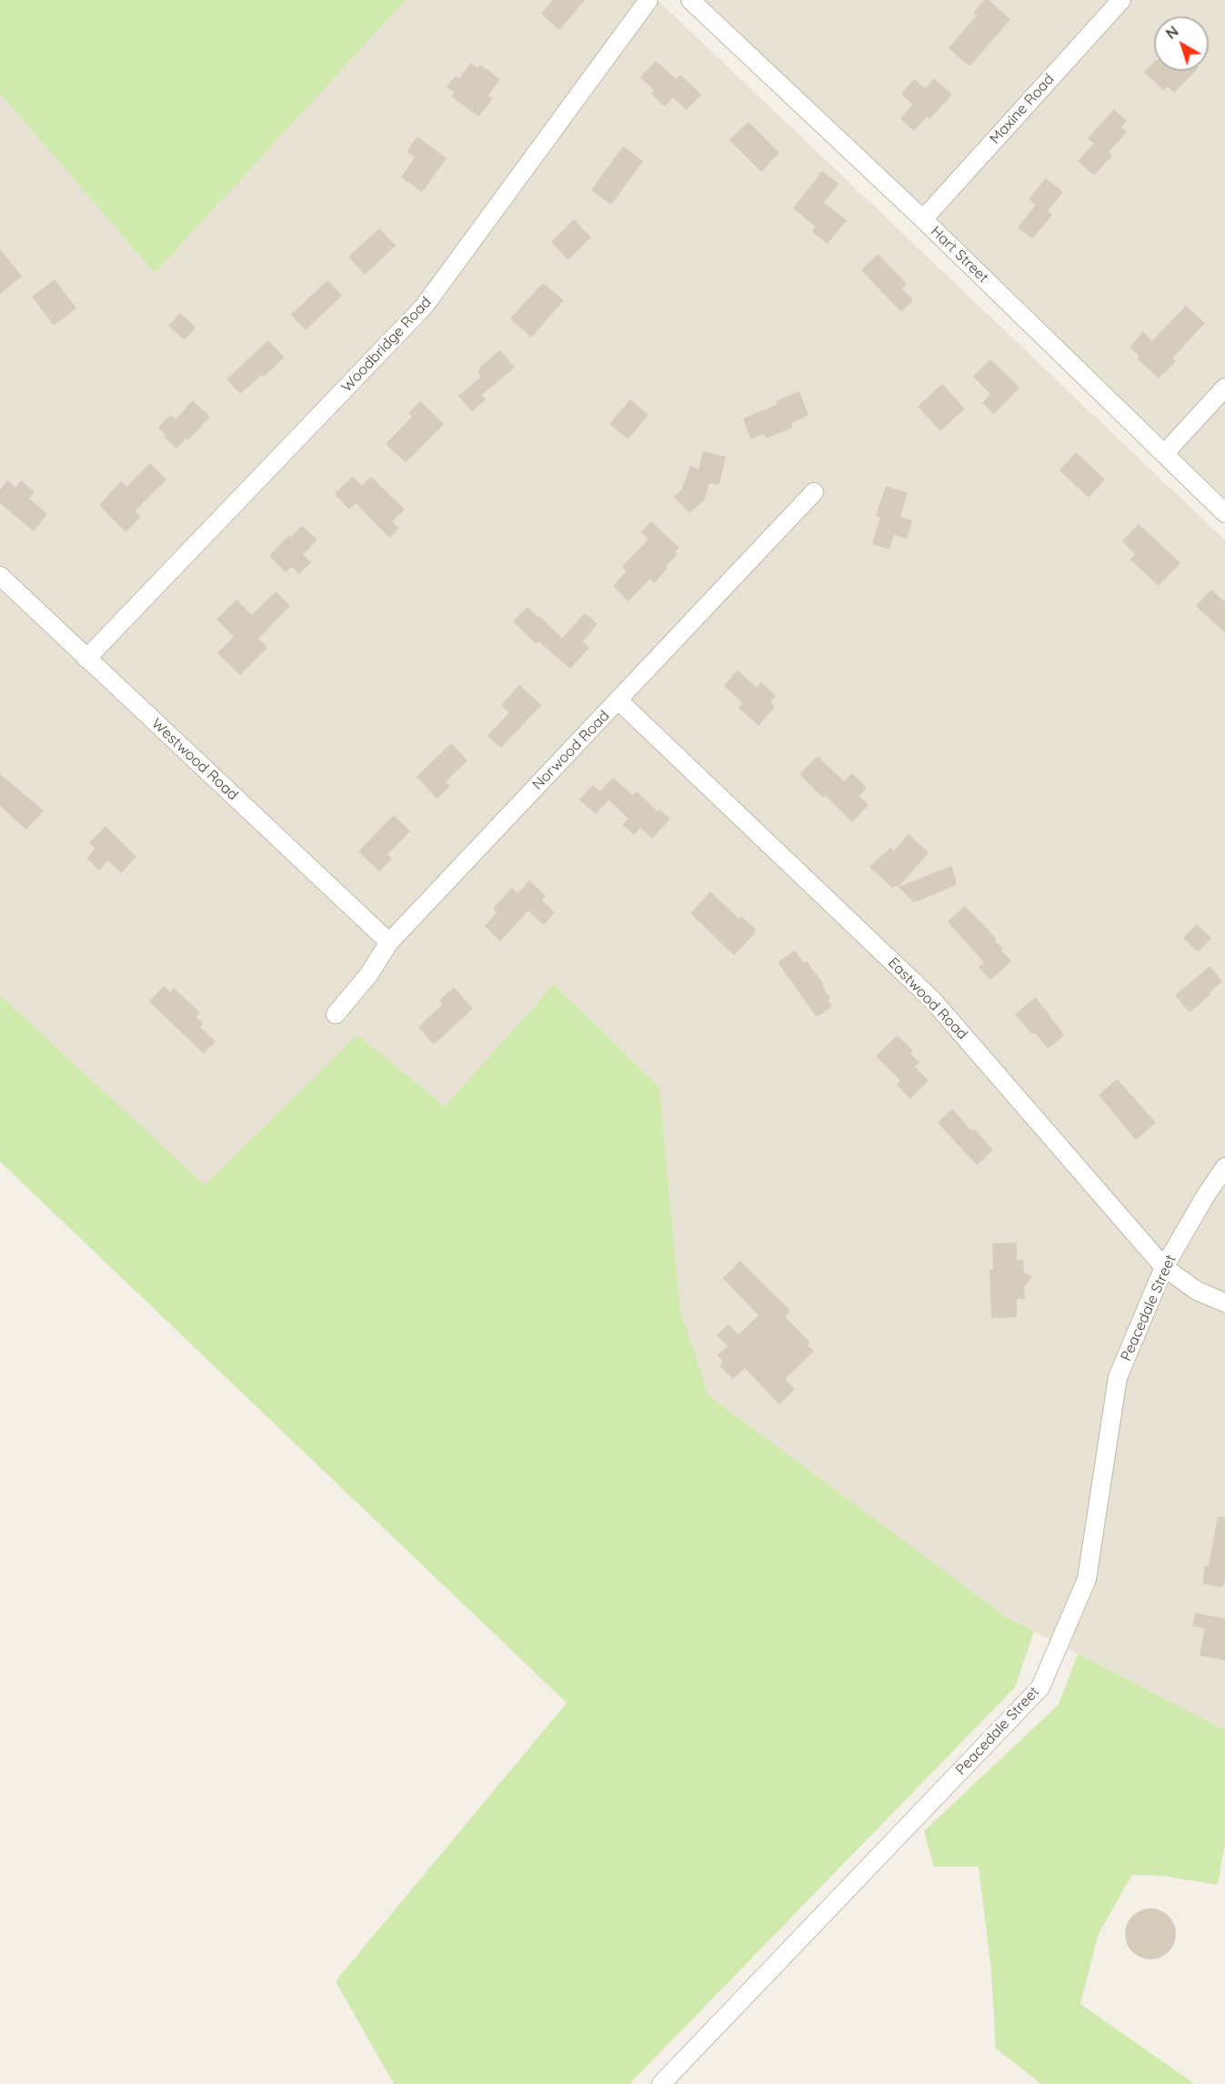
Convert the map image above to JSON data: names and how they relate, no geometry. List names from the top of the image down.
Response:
{
  "streets": {
    "street": [
      "Maxine Road",
      "Hart Street",
      "Woodbridge Road",
      "Norwood Road",
      "Westwood Road",
      "Eastwood Road",
      "Peacedale Street"
    ]
  },
  "crossings": [
    ["Maxine Road", "Hart Street"],
    ["Woodbridge Road", "Westwood Road"],
    ["Norwood Road", "Westwood Road"],
    ["Norwood Road", "Eastwood Road"],
    ["Eastwood Road", "Peacedale Street"]
  ],
  "north": "top left"
}
